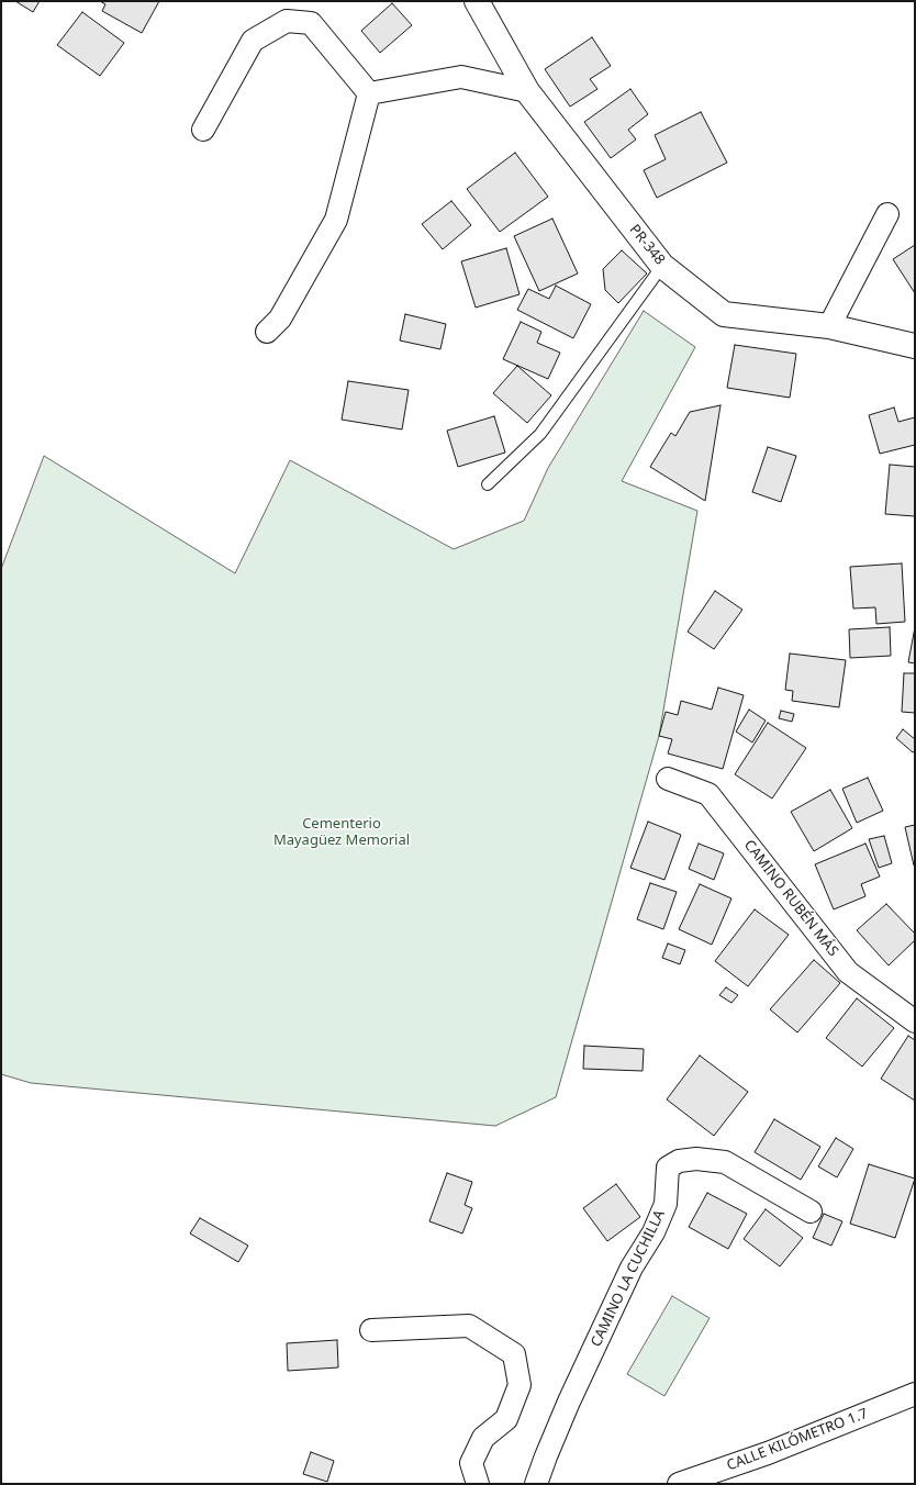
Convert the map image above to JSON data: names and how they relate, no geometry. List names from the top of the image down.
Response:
{
  "streets": {
    "street": [
      "PR-348",
      "CAMINO RUBÉN MÁS",
      "CAMINO LA CUCHILLA",
      "CALLE KILÓMETRO 1.7"
    ]
  },
  "parks": ["Cementerio Mayagüez Memorial"]
}
